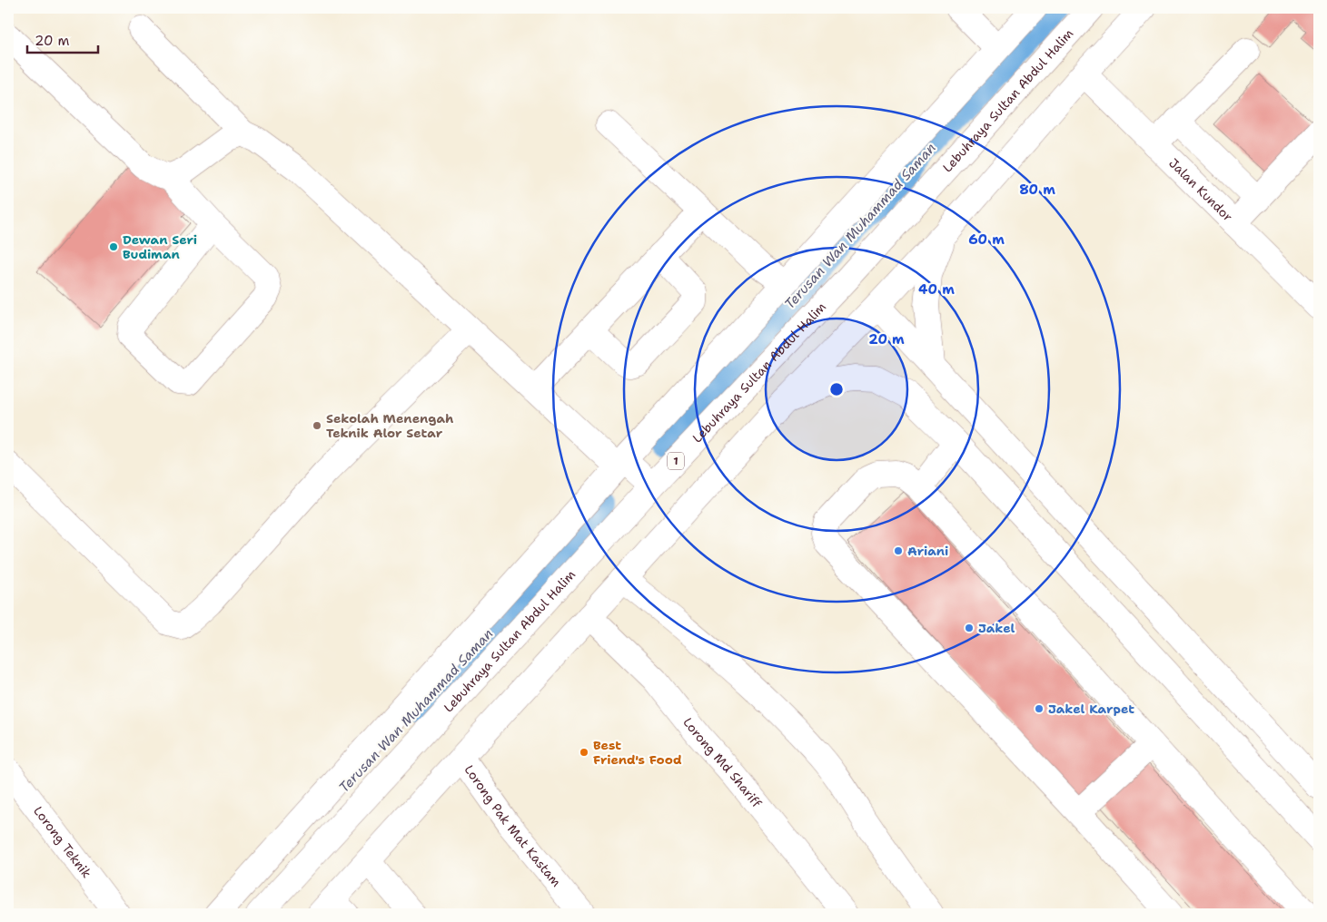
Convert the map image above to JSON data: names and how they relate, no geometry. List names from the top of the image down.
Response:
{
  "streets": {
    "street": [
      "Lebuhraya Sultan Abdul Halim",
      "Jalan Kundor",
      "1",
      "Lorong Md Shariff",
      "Lorong Pak Mat Kastam",
      "Lorong Teknik"
    ]
  },
  "water": ["Terusan Wan Muhammad Saman"],
  "places": [
    "Dewan Seri Budiman",
    "Sekolah Menengah Teknik Alor Setar",
    "Ariani",
    "Jakel",
    "Jakel Karpet",
    "Best Friend's Food"
  ],
  "scale_bar": "20 m",
  "rings": [
    "80 m",
    "60 m",
    "40 m",
    "20 m"
  ]
}
